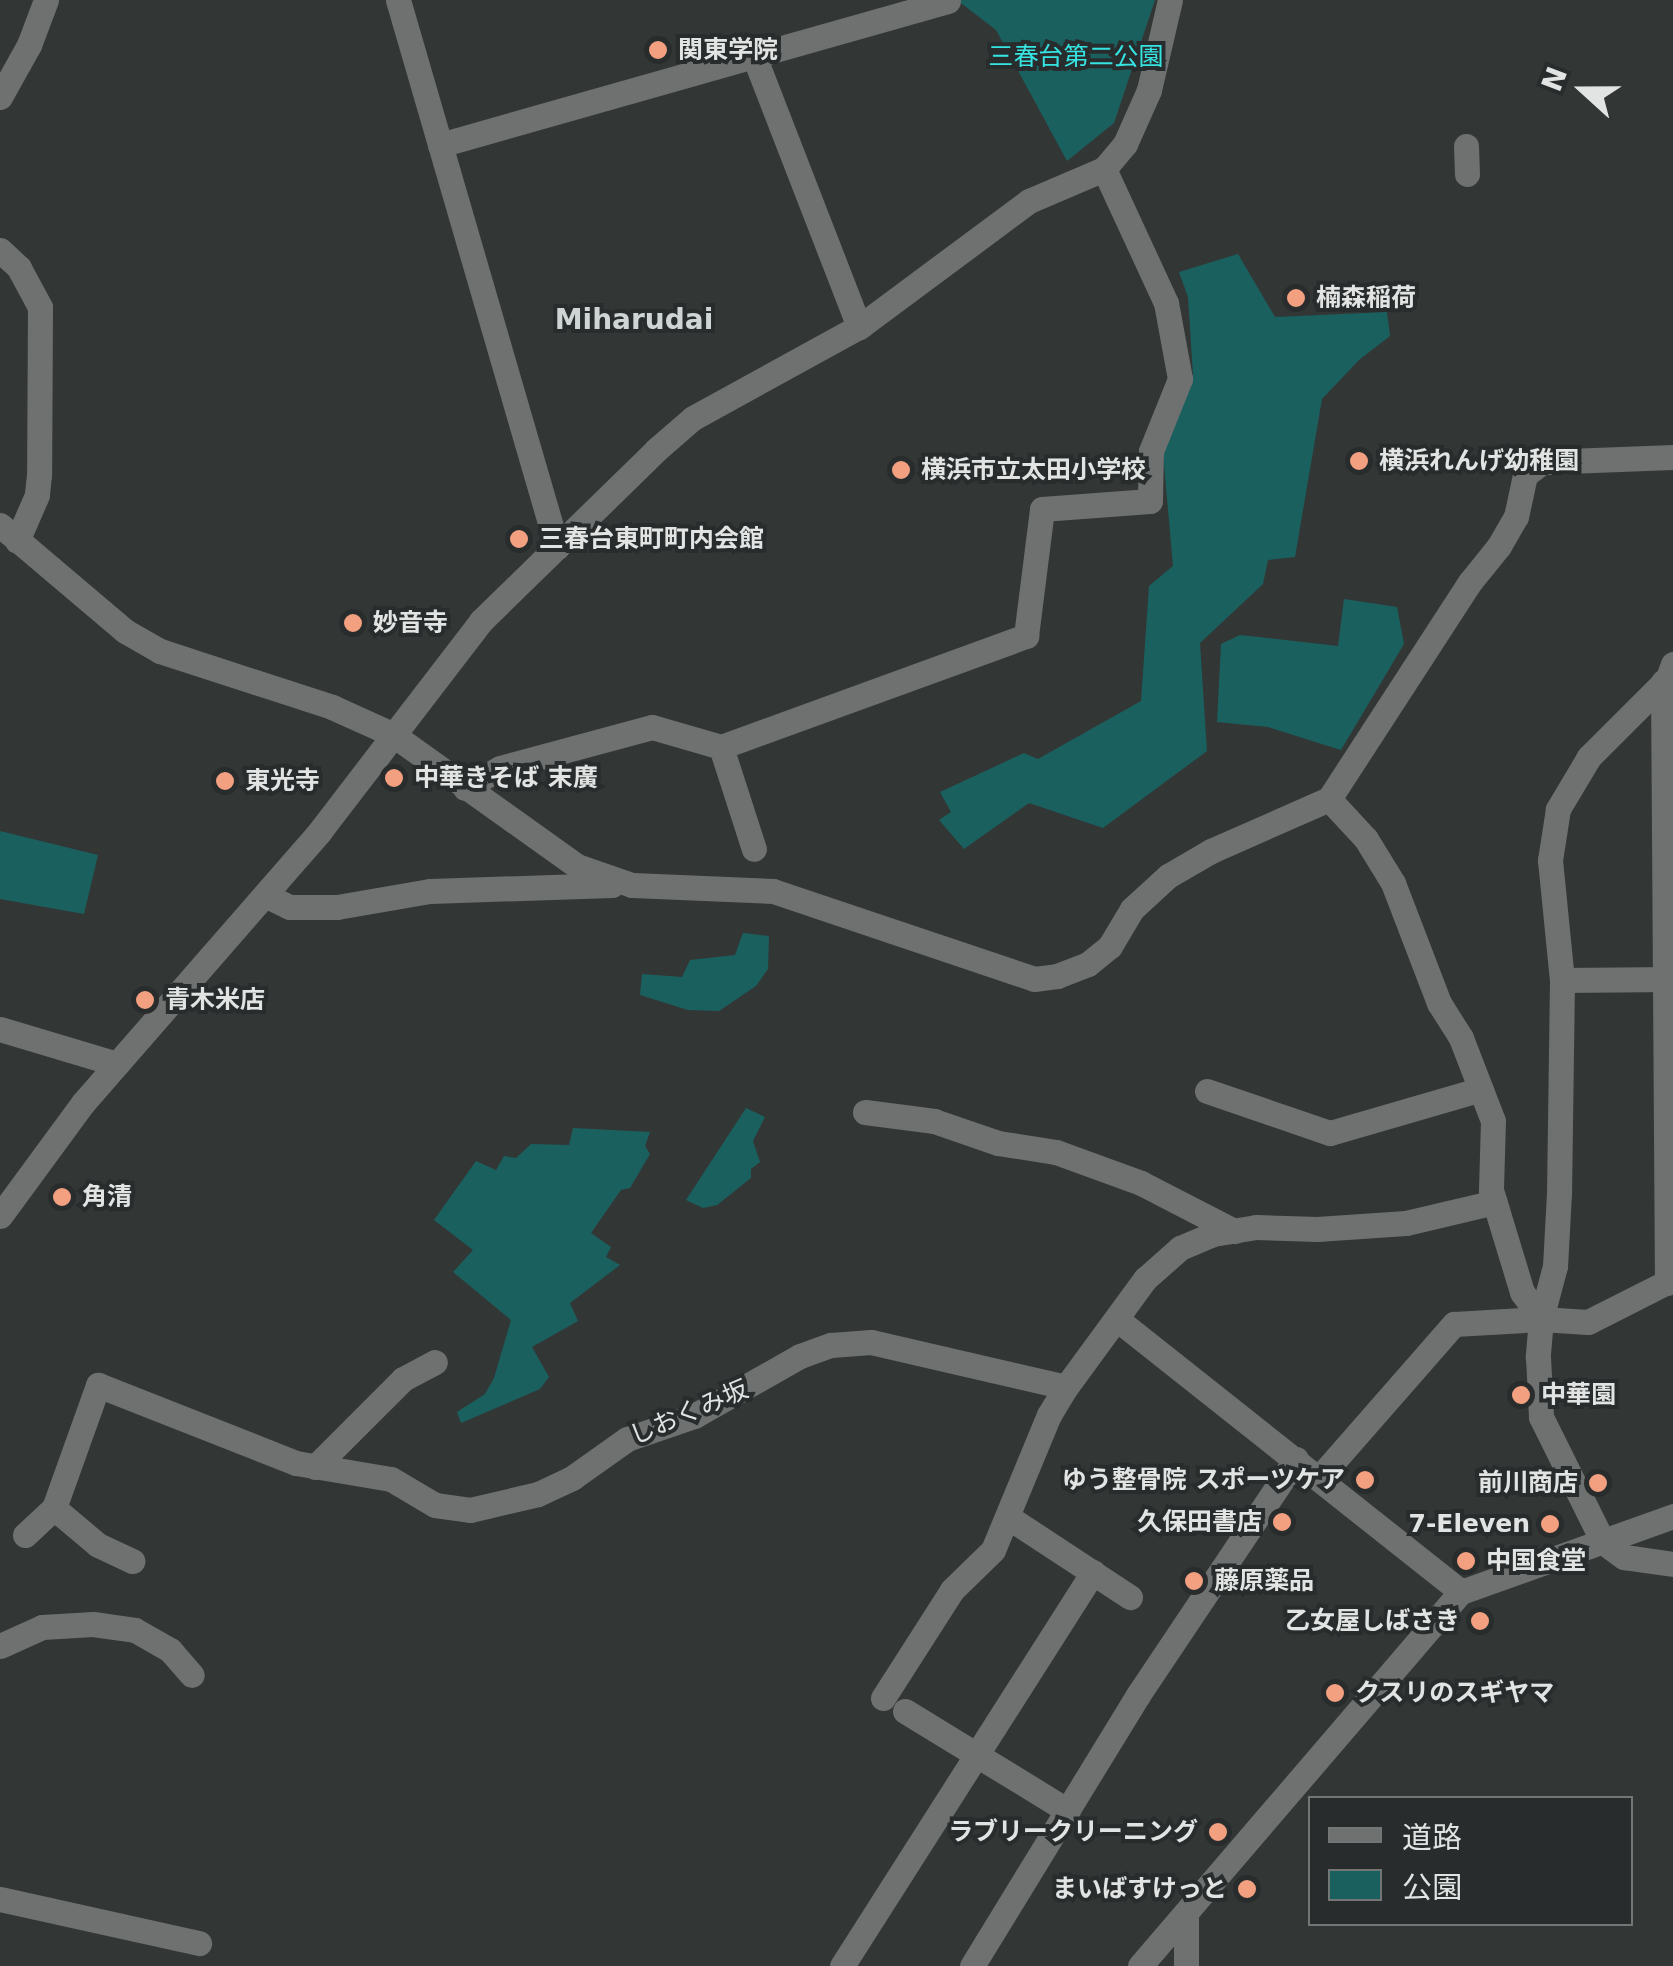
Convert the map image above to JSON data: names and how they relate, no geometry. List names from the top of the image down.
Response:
{
  "streets": {
    "street": ["しおくみ坂"]
  },
  "districts": ["Miharudai"],
  "parks": ["三春台第二公園"],
  "places": [
    "関東学院",
    "楠森稲荷",
    "横浜れんげ幼稚園",
    "横浜市立太田小学校",
    "三春台東町町内会館",
    "妙音寺",
    "中華きそば 末廣",
    "東光寺",
    "青木米店",
    "角清",
    "中華園",
    "ゆう整骨院 スポーツケア",
    "前川商店",
    "久保田書店",
    "7-Eleven",
    "中国食堂",
    "藤原薬品",
    "乙女屋しばさき",
    "クスリのスギヤマ",
    "ラブリークリーニング",
    "まいばすけっと"
  ],
  "legend": ["道路", "公園"],
  "north": "left"
}
